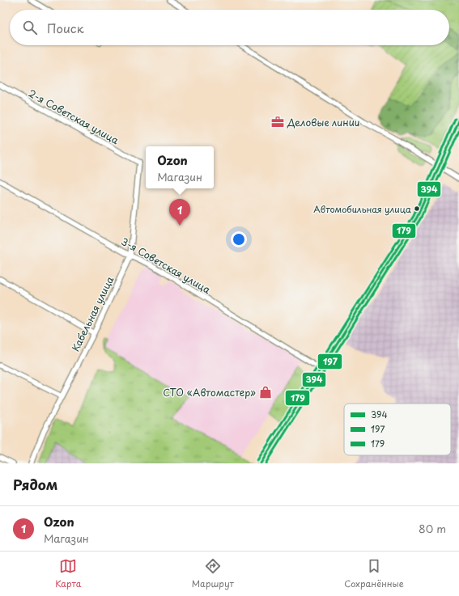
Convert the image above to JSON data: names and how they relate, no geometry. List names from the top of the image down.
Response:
{
  "streets": {
    "street": ["2-я Советская улица", "3-я Советская улица", "Кабельная улица"]
  },
  "crossings": [
    ["2-я Советская улица", "Кабельная улица"],
    ["3-я Советская улица", "Кабельная улица"]
  ],
  "places": {
    "office": ["Деловые линии"],
    "other": ["Автомобильная улица"],
    "shop": ["СТО «Автомастер»"]
  },
  "lines": ["transit line 179", "transit line 394", "transit line 197"],
  "legend": ["394", "197", "179"],
  "page": {
    "search": "Поиск",
    "popup": ["Ozon", "Магазин"],
    "pins": "1",
    "heading": "Рядом",
    "list": [
      {
        "mark": "1",
        "name": "Ozon",
        "note": "Магазин",
        "value": "80 m"
      }
    ],
    "nav": ["Карта", "Маршрут", "Сохранённые"]
  }
}
